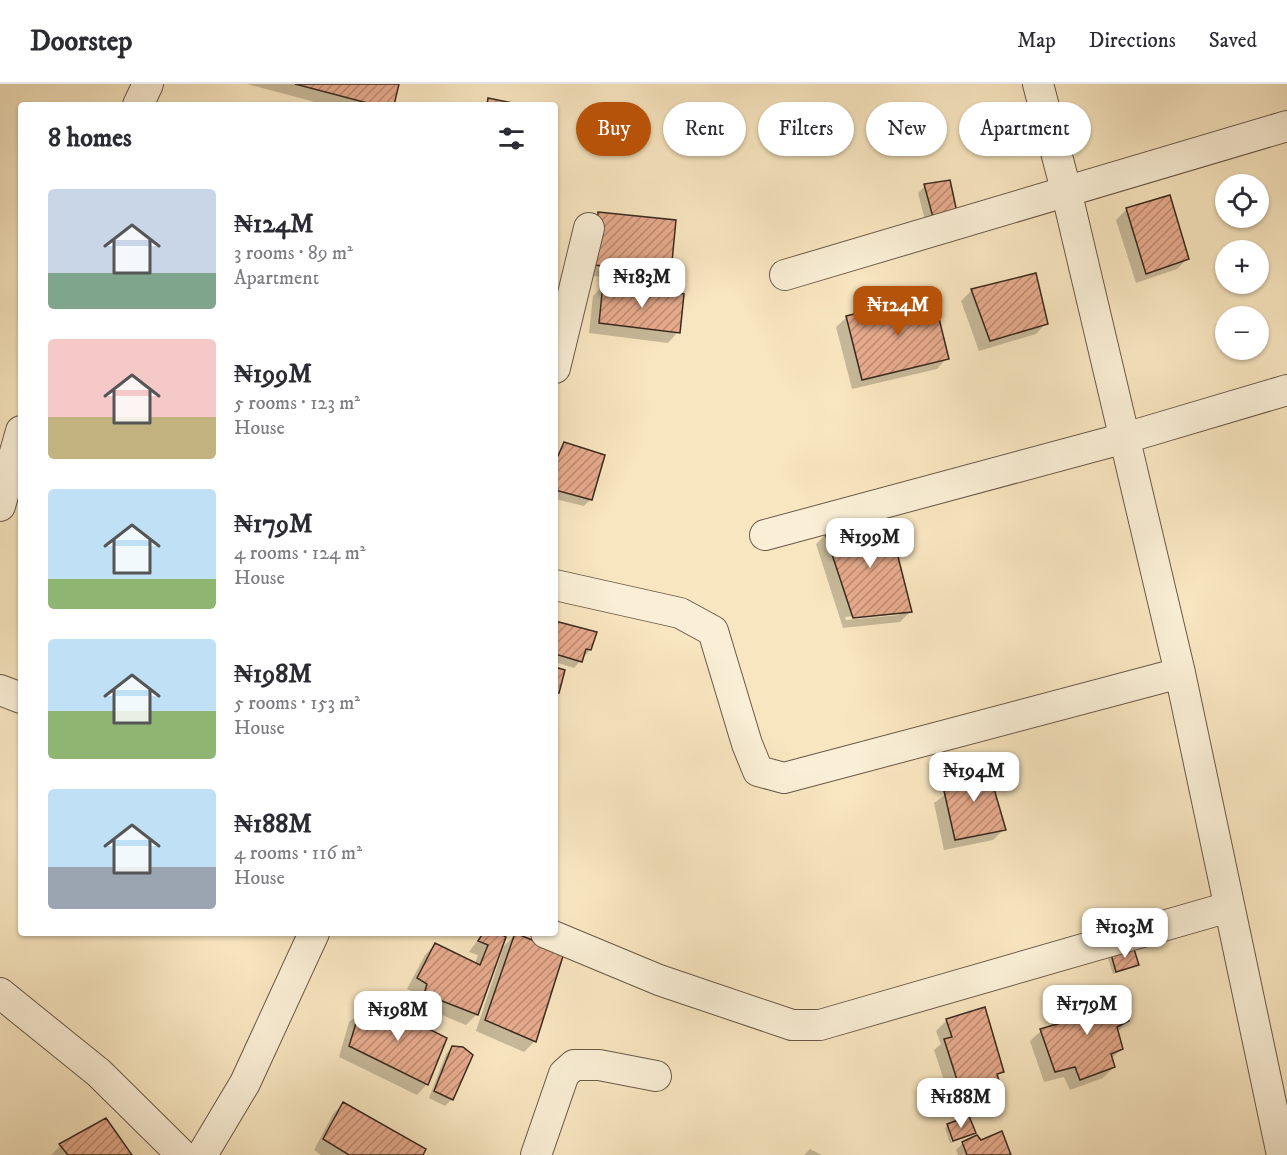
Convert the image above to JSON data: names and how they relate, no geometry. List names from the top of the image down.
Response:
{
  "page": {
    "header": "Doorstep",
    "nav": ["Map", "Directions", "Saved"],
    "chip": [
      "Buy",
      "Rent",
      "Filters",
      "New",
      "Apartment"
    ],
    "heading": "8 homes",
    "map_buttons": ["+", "−"],
    "list": [
      {
        "name": "₦124M",
        "note": "3 rooms · 89 m² · Apartment"
      },
      {
        "name": "₦199M",
        "note": "5 rooms · 123 m² · House"
      },
      {
        "name": "₦179M",
        "note": "4 rooms · 124 m² · House"
      },
      {
        "name": "₦198M",
        "note": "5 rooms · 153 m² · House"
      },
      {
        "name": "₦188M",
        "note": "4 rooms · 116 m² · House"
      }
    ],
    "price": [
      "₦183M",
      "₦124M",
      "₦199M",
      "₦194M",
      "₦103M",
      "₦179M",
      "₦198M",
      "₦188M"
    ]
  }
}
